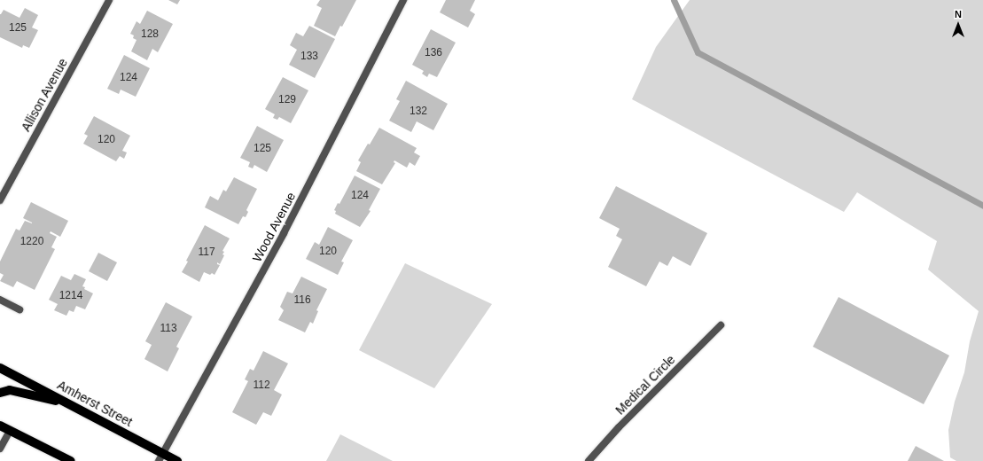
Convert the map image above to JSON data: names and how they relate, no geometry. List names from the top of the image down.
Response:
{
  "streets": {
    "main road": ["Amherst Street"],
    "street": ["Allison Avenue", "Wood Avenue", "Medical Circle"]
  },
  "crossings": [
    ["Wood Avenue", "Amherst Street"]
  ],
  "house_numbers": [
    "125",
    "128",
    "136",
    "133",
    "124",
    "129",
    "132",
    "120",
    "125",
    "124",
    "1220",
    "120",
    "117",
    "1214",
    "116",
    "113",
    "112"
  ],
  "north": "top"
}
